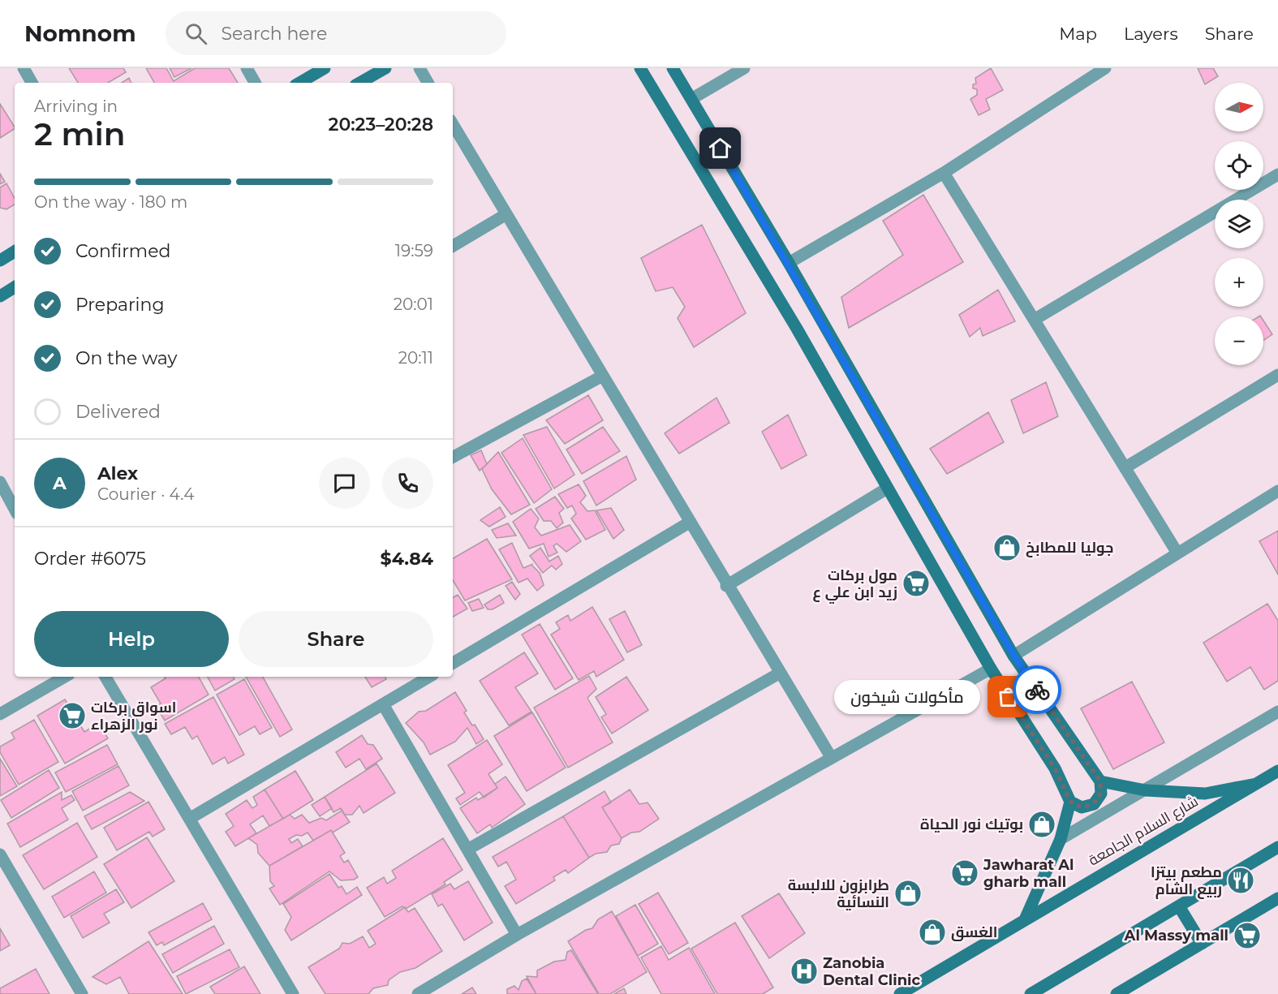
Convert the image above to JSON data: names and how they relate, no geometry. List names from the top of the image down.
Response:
{
  "streets": {
    "street": ["شارع السلام الجامعة"]
  },
  "places": {
    "shop": [
      "جوليا للمطابخ",
      "بوتيك نور الحياة",
      "طرابزون للالبسة النسائية",
      "الغسق"
    ],
    "supermarket": [
      "مول بركات زيد ابن علي ع",
      "اسواق بركات نور الزهراء",
      "Jawharat Al gharb mall",
      "Al Massy mall"
    ],
    "other": ["مأكولات شيخون"],
    "restaurant": ["مطعم بيتزا ربيع الشام"],
    "hospital": ["Zanobia Dental Clinic"]
  },
  "north": "right",
  "page": {
    "header": "Nomnom",
    "search": "Search here",
    "nav": ["Map", "Layers", "Share"],
    "map_buttons": ["+", "−"],
    "heading": ["2 min", "Arriving in", "20:23–20:28"],
    "panel": [
      "Alex",
      "Courier · 4.4",
      "Order #6075",
      "$4.84"
    ],
    "bar": "On the way · 180 m",
    "list": [
      ["Confirmed", "19:59"],
      ["Preparing", "20:01"],
      ["On the way", "20:11"],
      "Delivered"
    ],
    "round": "A",
    "buttons": ["Help", "Share"],
    "bubble": "مأكولات شيخون"
  }
}
